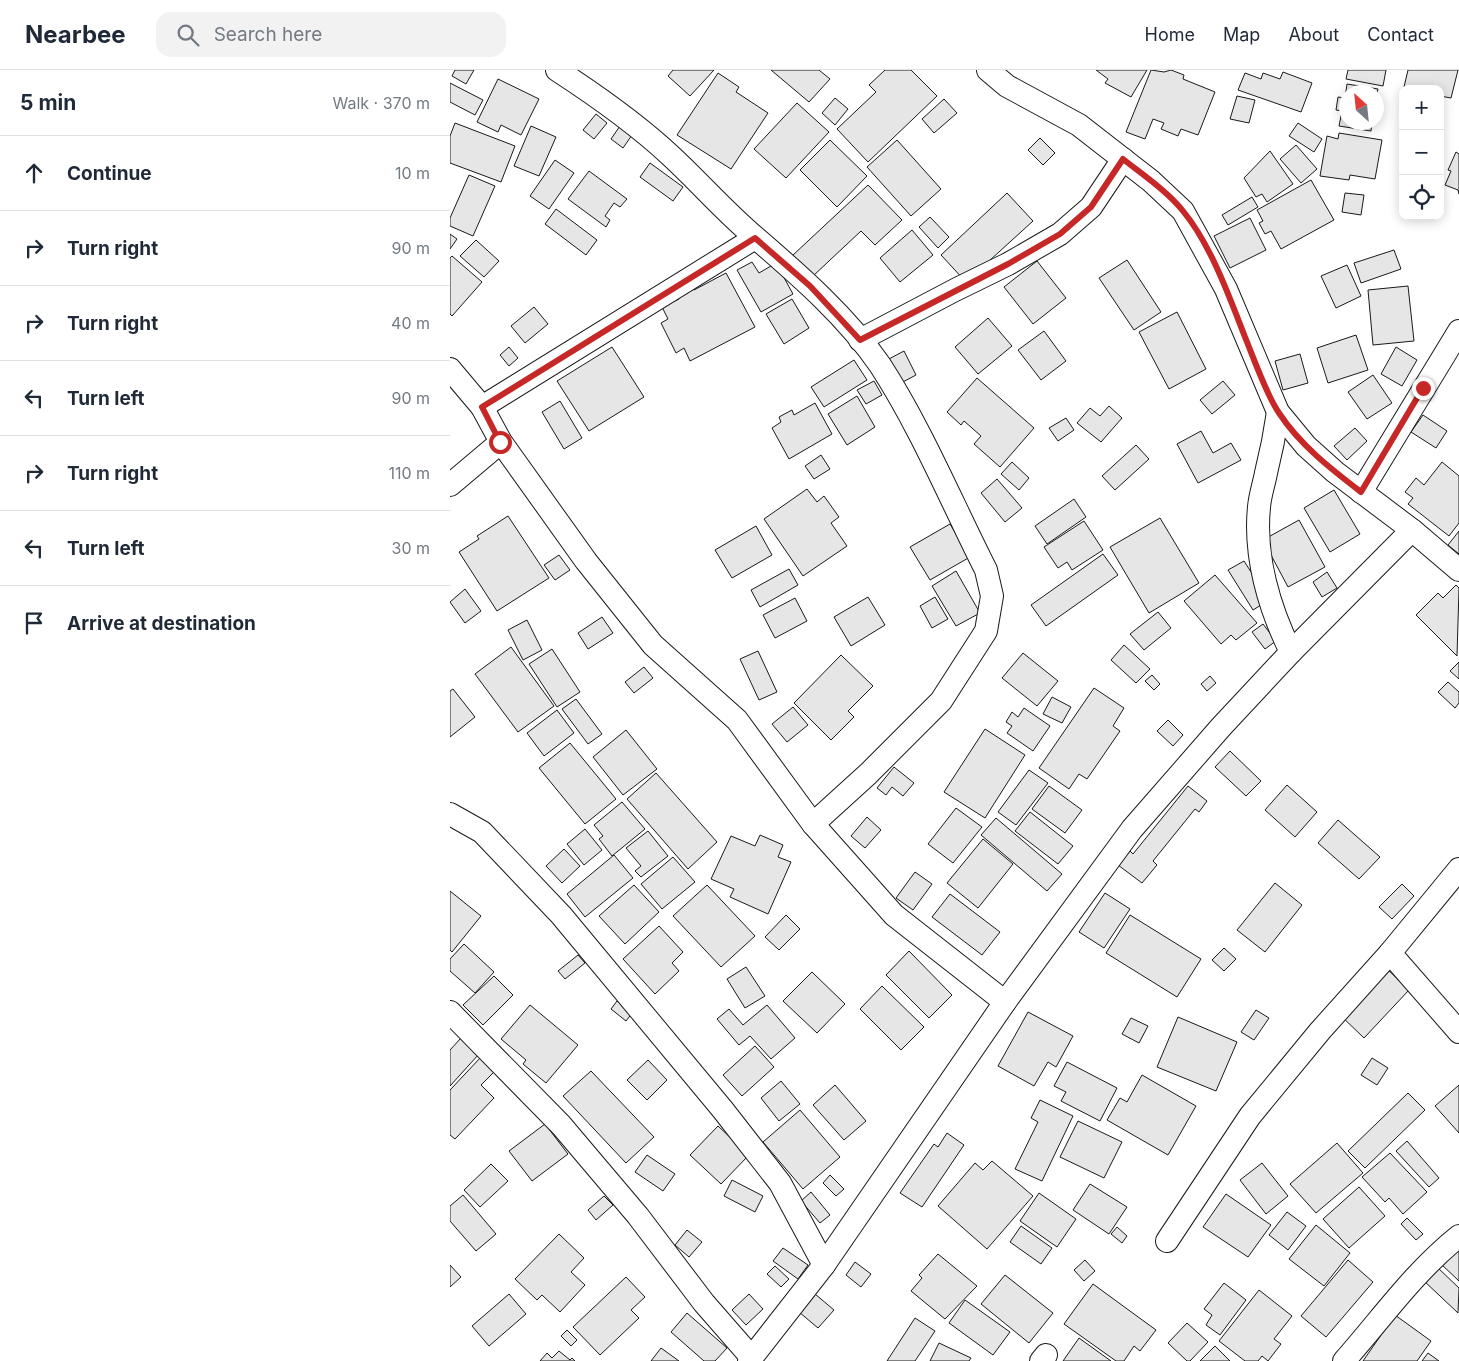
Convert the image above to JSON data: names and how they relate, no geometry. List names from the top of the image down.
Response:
{
  "north": "top left",
  "page": {
    "header": "Nearbee",
    "search": "Search here",
    "nav": [
      "Home",
      "Map",
      "About",
      "Contact"
    ],
    "heading": ["5 min", "Walk · 370 m"],
    "map_buttons": ["+", "−"],
    "list": [
      ["Continue", "10 m"],
      ["Turn right", "90 m"],
      ["Turn right", "40 m"],
      ["Turn left", "90 m"],
      ["Turn right", "110 m"],
      ["Turn left", "30 m"],
      "Arrive at destination"
    ]
  }
}
